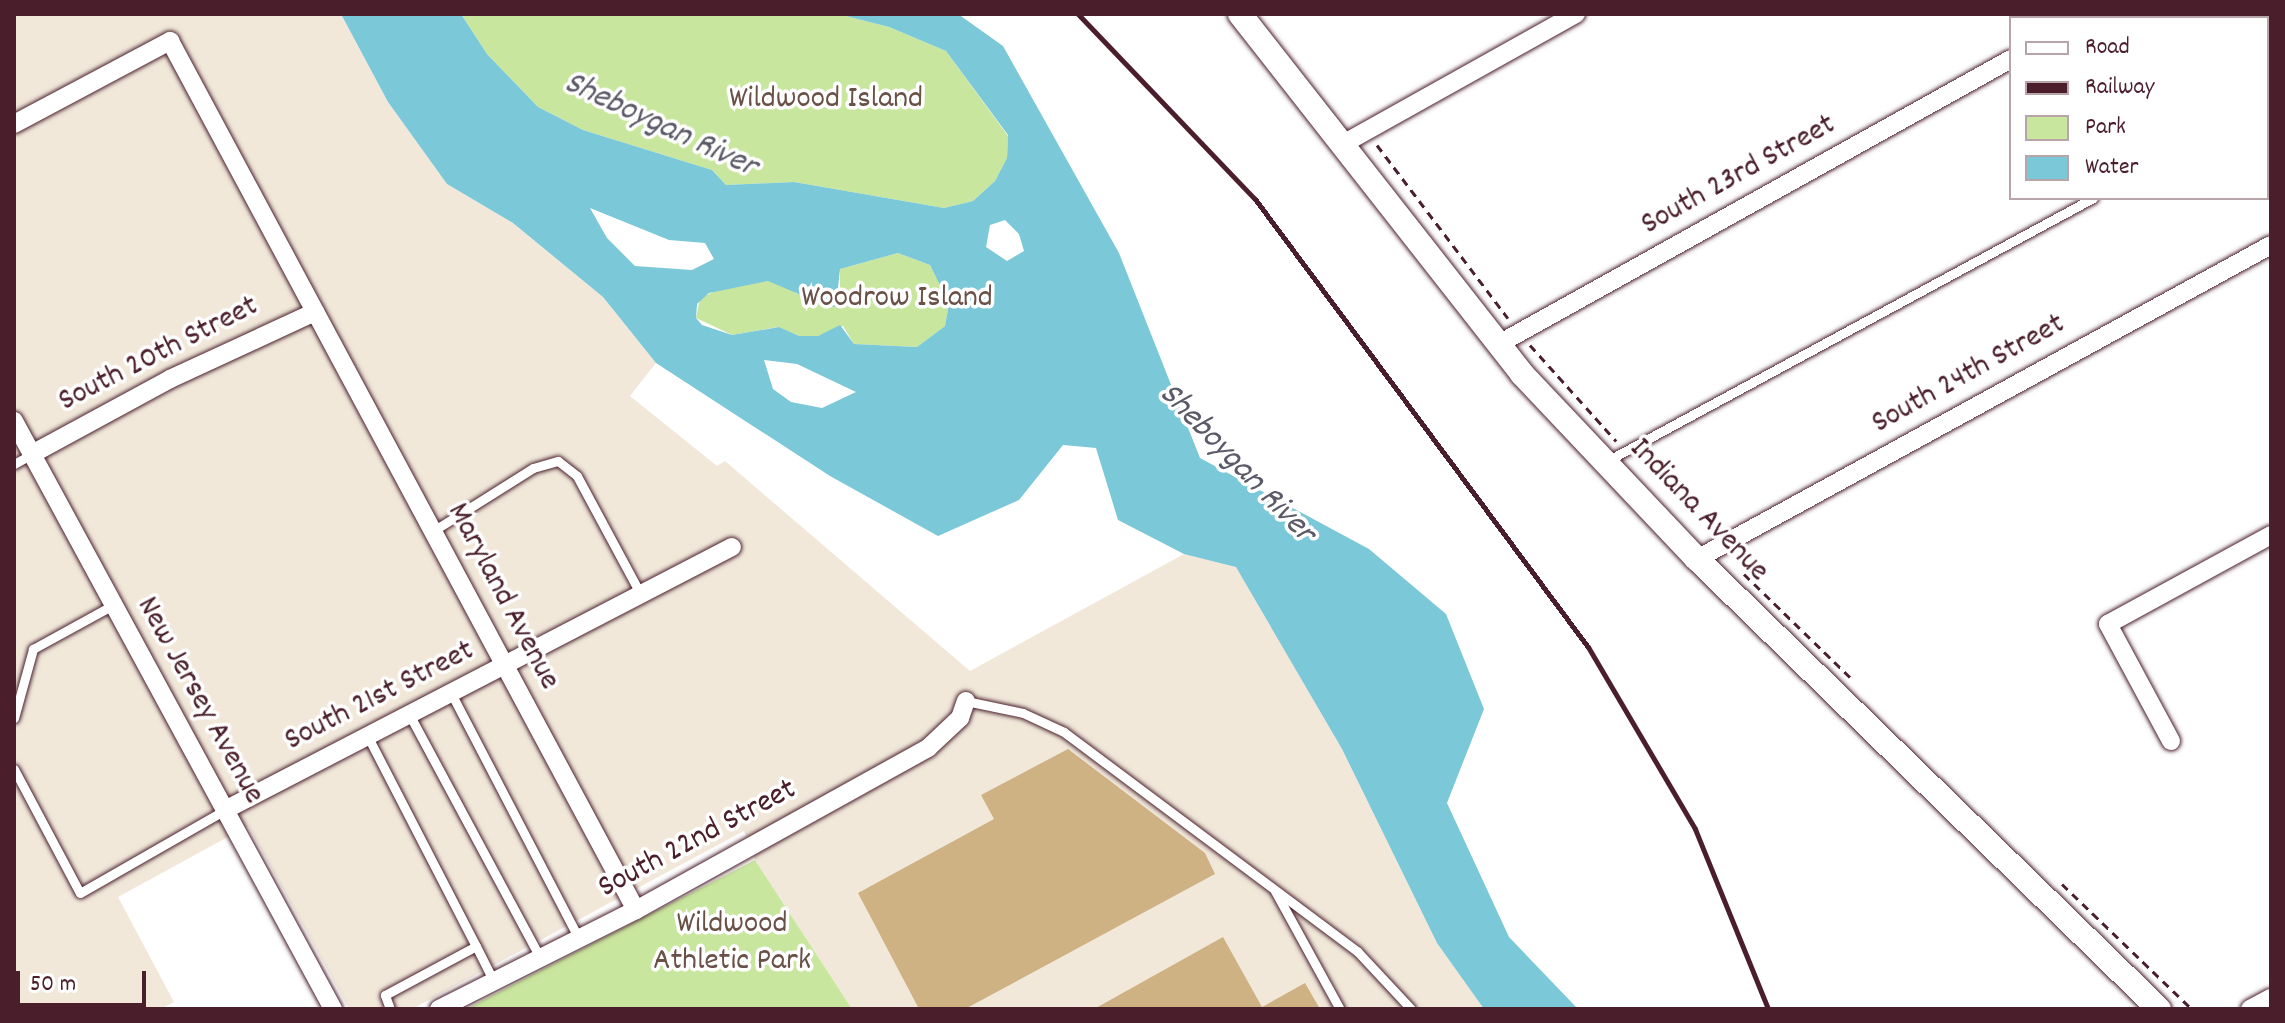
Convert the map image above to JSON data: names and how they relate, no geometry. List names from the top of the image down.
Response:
{
  "streets": {
    "main road": ["Indiana Avenue"],
    "street": [
      "South 23rd Street",
      "South 20th Street",
      "South 24th Street",
      "Maryland Avenue",
      "South 21st Street",
      "New Jersey Avenue",
      "South 22nd Street"
    ]
  },
  "crossings": [
    ["South 23rd Street", "Indiana Avenue"],
    ["South 20th Street", "Maryland Avenue"],
    ["South 20th Street", "New Jersey Avenue"],
    ["South 24th Street", "Indiana Avenue"],
    ["Maryland Avenue", "South 21st Street"],
    ["Maryland Avenue", "South 22nd Street"],
    ["South 21st Street", "New Jersey Avenue"]
  ],
  "water": ["Sheboygan River"],
  "parks": ["Wildwood Island", "Woodrow Island", "Wildwood Athletic Park"],
  "legend": [
    "Road",
    "Railway",
    "Park",
    "Water"
  ],
  "scale_bar": "50 m"
}
